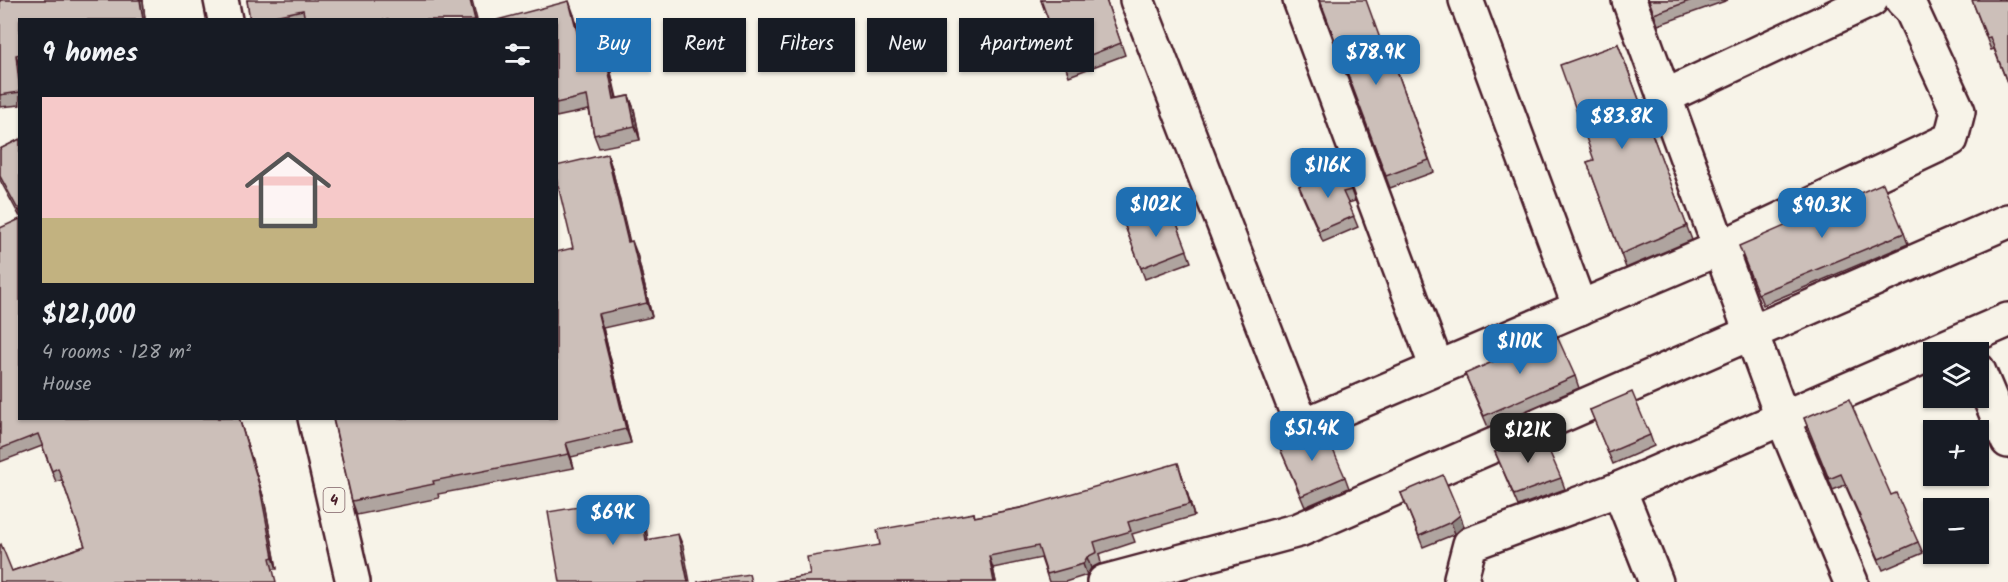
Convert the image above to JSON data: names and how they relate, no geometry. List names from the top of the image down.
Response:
{
  "streets": {
    "main road": ["4"]
  },
  "page": {
    "chip": [
      "Buy",
      "Rent",
      "Filters",
      "New",
      "Apartment"
    ],
    "heading": "9 homes",
    "price": [
      "$78.9K",
      "$83.8K",
      "$116K",
      "$102K",
      "$90.3K",
      "$110K",
      "$51.4K",
      "$121K",
      "$69K"
    ],
    "list": [
      {
        "name": "$121,000",
        "note": "4 rooms · 128 m² · House"
      }
    ],
    "map_buttons": ["+", "−"]
  }
}
